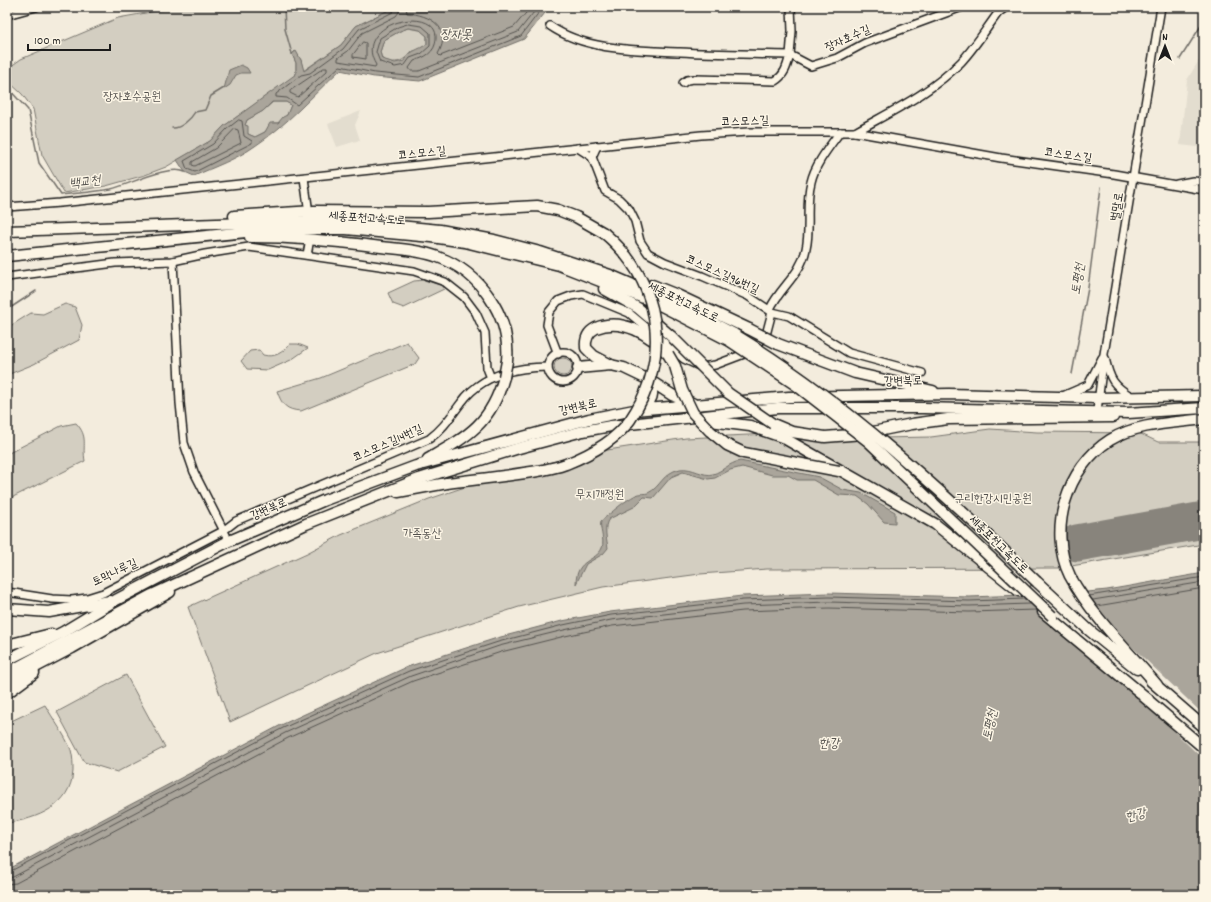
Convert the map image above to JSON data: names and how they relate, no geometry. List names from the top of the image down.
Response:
{
  "streets": {
    "highway": ["세종포천고속도로", "강변북로"],
    "street": [
      "장자호수길",
      "코스모스길",
      "벌말로",
      "코스모스길96번길",
      "코스모스길14번길",
      "토막나루길"
    ]
  },
  "crossings": [
    ["코스모스길", "벌말로"],
    ["벌말로", "강변북로"],
    ["코스모스길14번길", "토막나루길"]
  ],
  "water": [
    "장자못",
    "백교천",
    "토평천",
    "한강"
  ],
  "parks": [
    "장자호수공원",
    "무지개정원",
    "구리한강시민공원",
    "가족동산"
  ],
  "scale_bar": "100 m",
  "north": "top"
}
